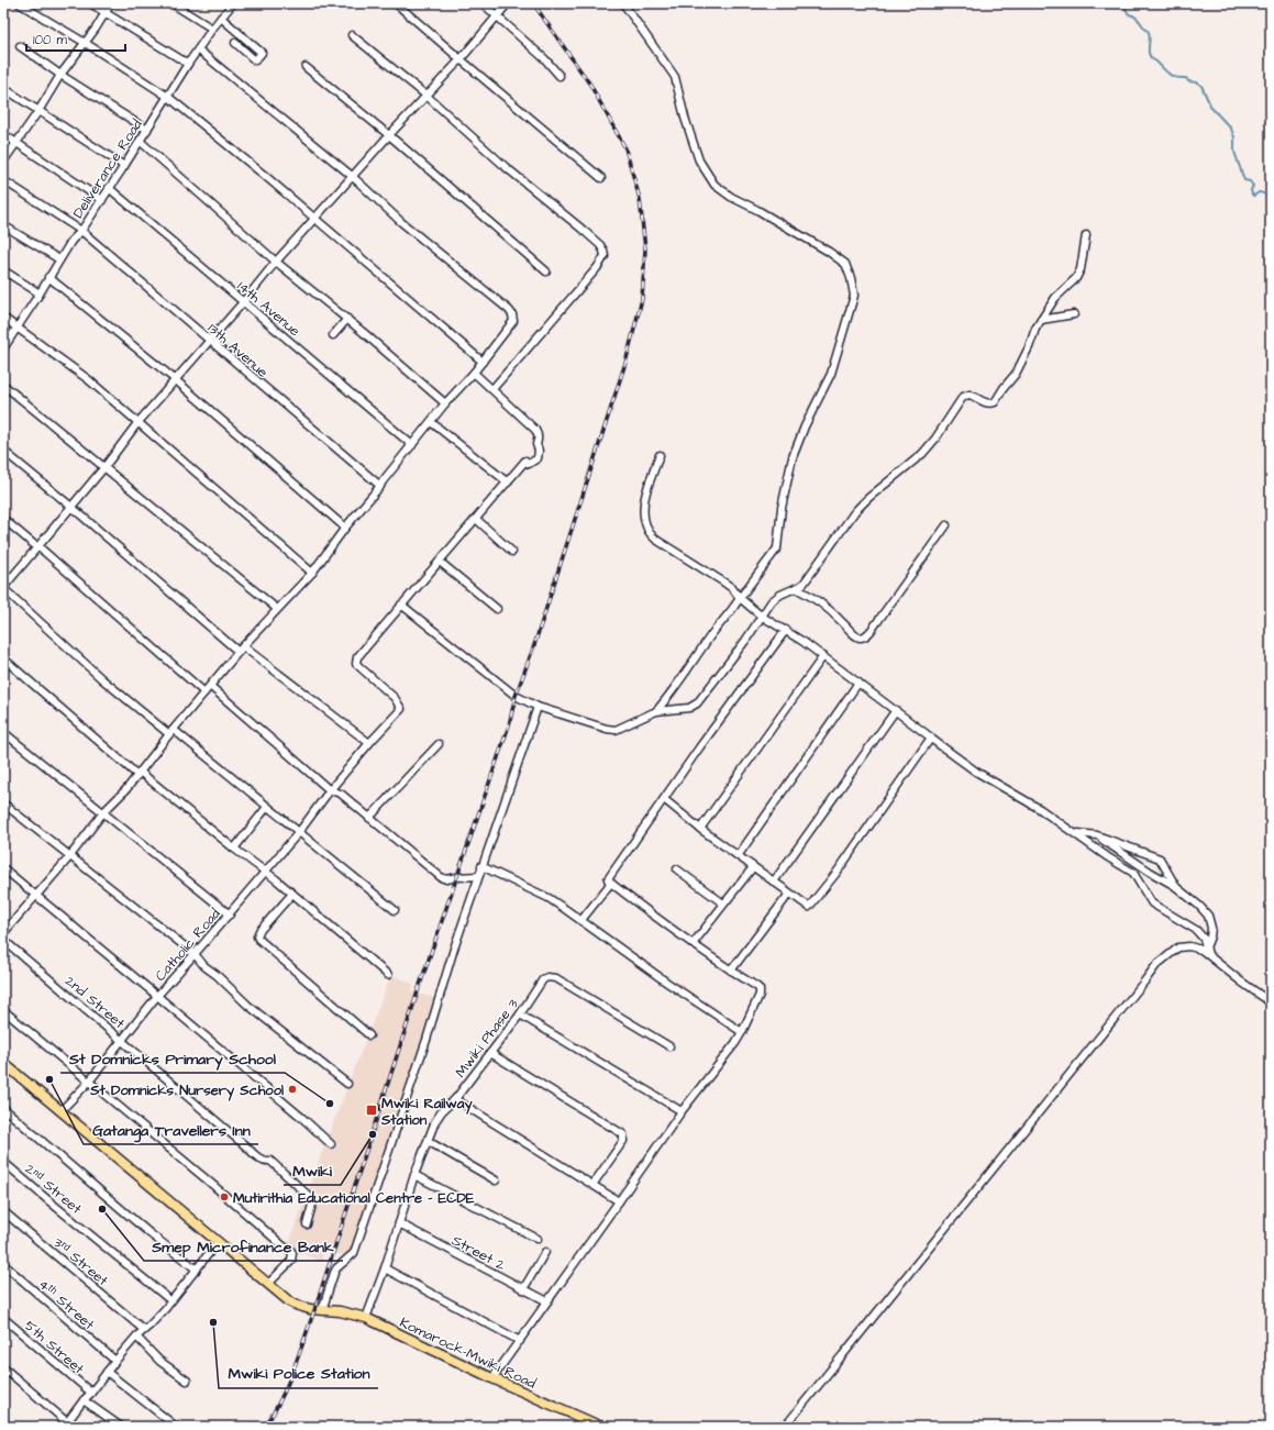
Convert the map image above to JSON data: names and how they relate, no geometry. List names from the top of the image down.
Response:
{
  "streets": {
    "main road": ["Komarock-Mwiki Road"],
    "street": [
      "Deliverance Road",
      "14th Avenue",
      "13th Avenue",
      "Catholic Road",
      "2nd Street",
      "Mwiki Phase 3",
      "2ⁿᵈ Street",
      "Street 2",
      "3ʳᵈ Street",
      "4ᵗʰ Street",
      "5th Street"
    ]
  },
  "crossings": [
    ["Deliverance Road", "14th Avenue"],
    ["Deliverance Road", "13th Avenue"],
    ["Catholic Road", "2nd Street"],
    ["Catholic Road", "Komarock-Mwiki Road"],
    ["Mwiki Phase 3", "Street 2"],
    ["Mwiki Phase 3", "Komarock-Mwiki Road"]
  ],
  "places": {
    "other": [
      "Gatanga Travellers Inn",
      "St Domnicks Nursery School",
      "St Domnicks Primary School",
      "Mwiki",
      "Mutirithia Educational Centre - ECDE",
      "Smep Microfinance Bank",
      "Mwiki Police Station"
    ],
    "transit": ["Mwiki Railway Station"]
  },
  "scale_bar": "100 m"
}
